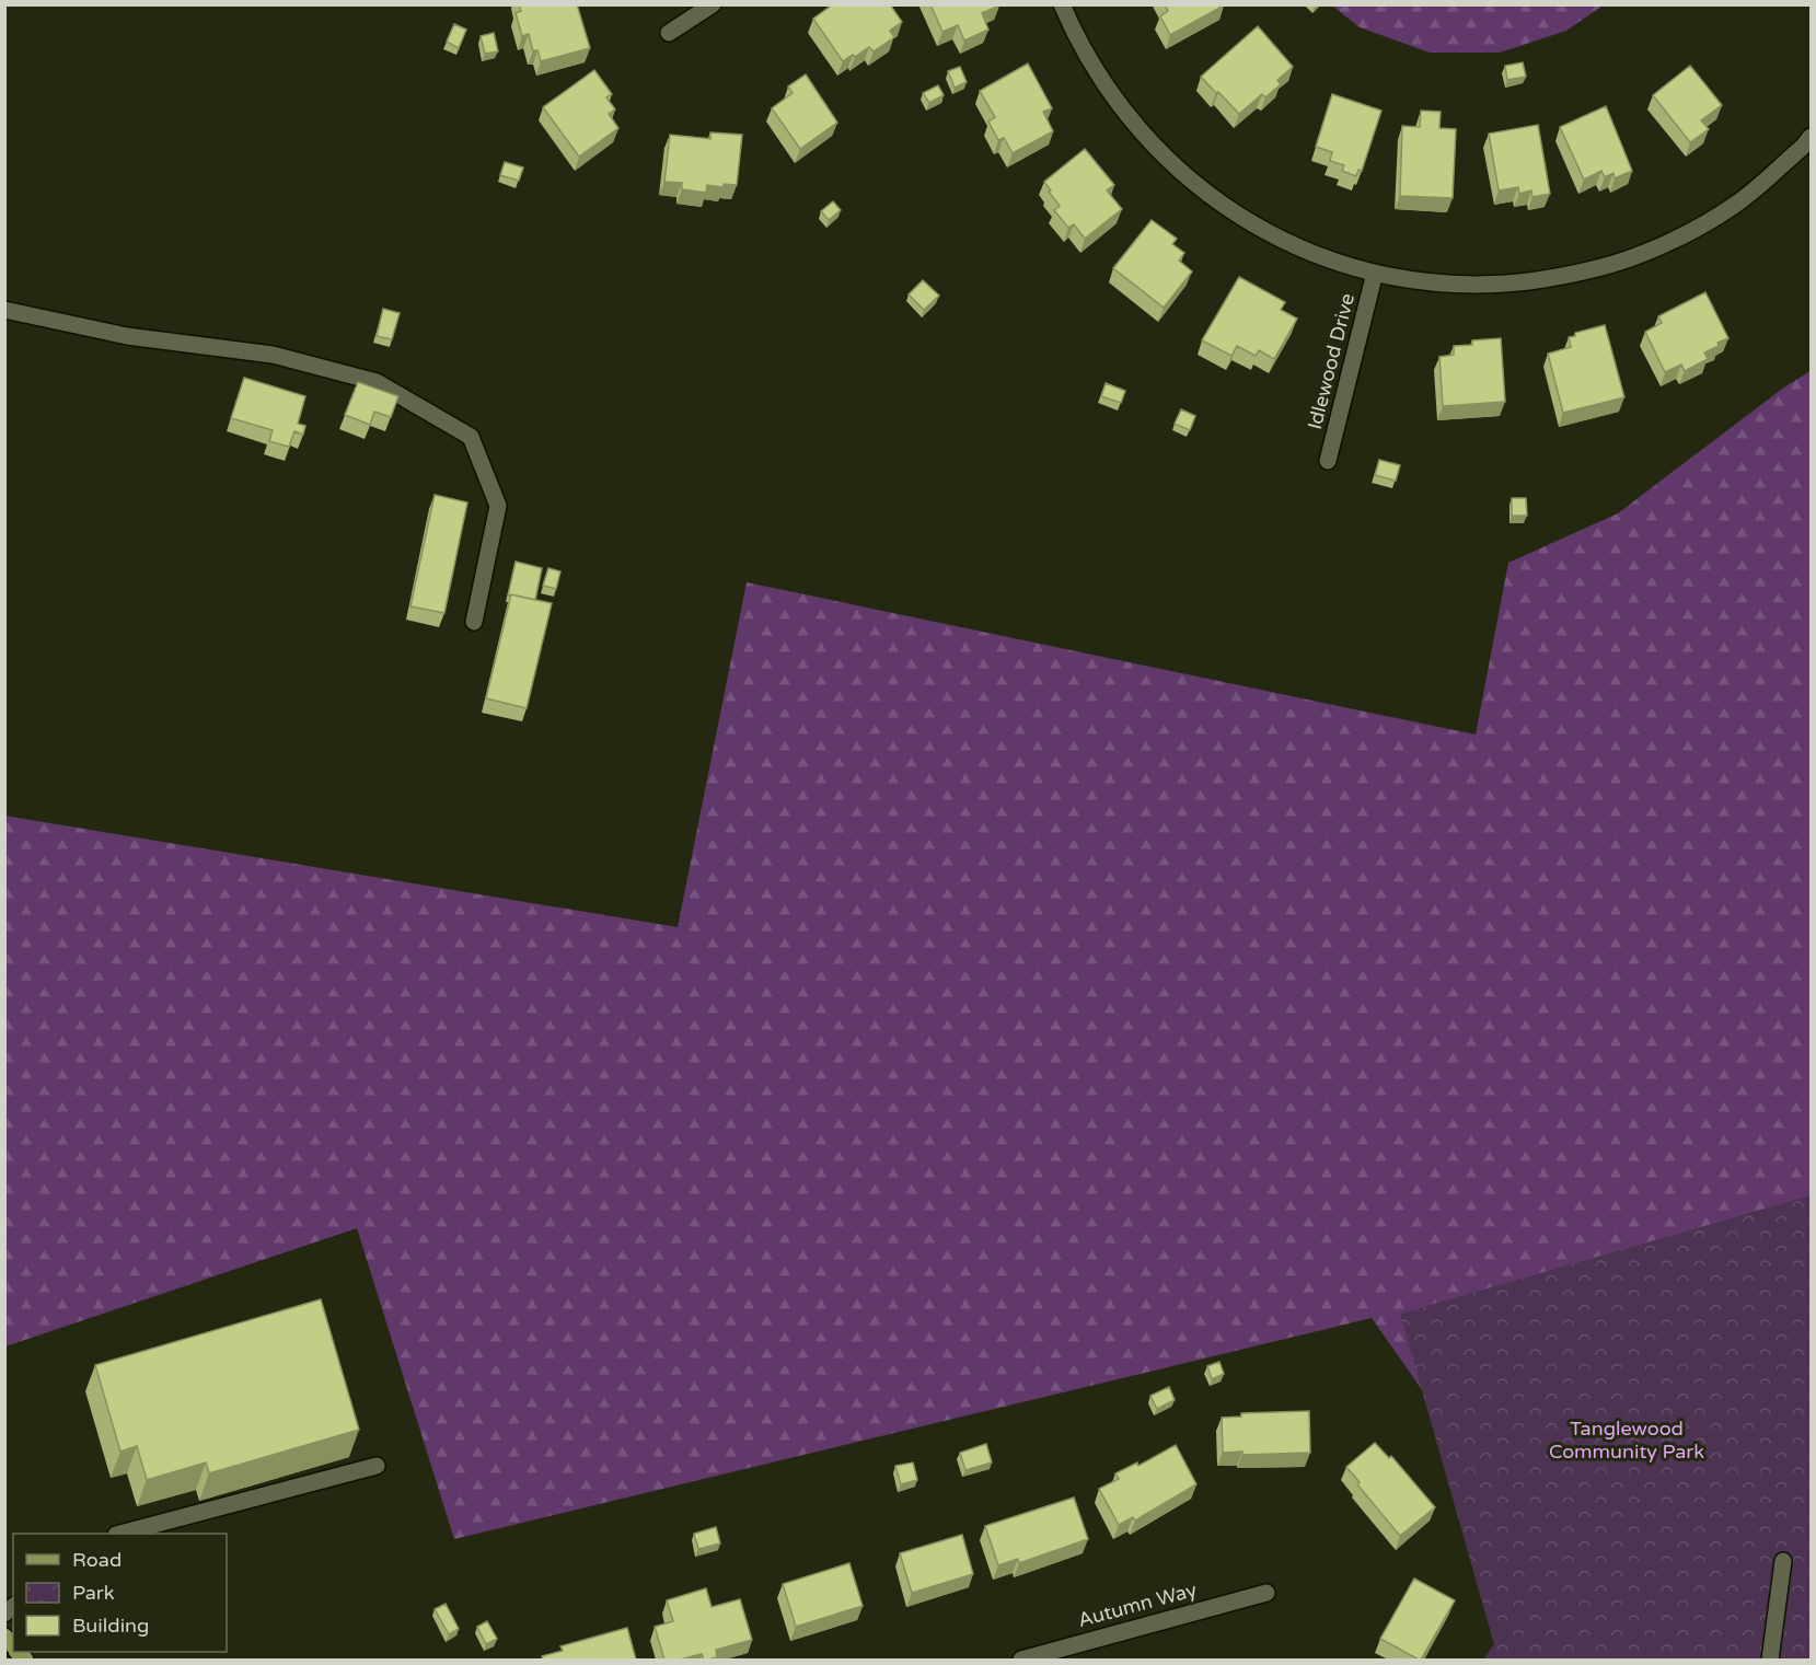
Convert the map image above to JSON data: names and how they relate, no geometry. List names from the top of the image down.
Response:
{
  "streets": {
    "street": ["Idlewood Drive", "Autumn Way"]
  },
  "parks": ["Tanglewood Community Park"],
  "legend": ["Road", "Park", "Building"]
}
